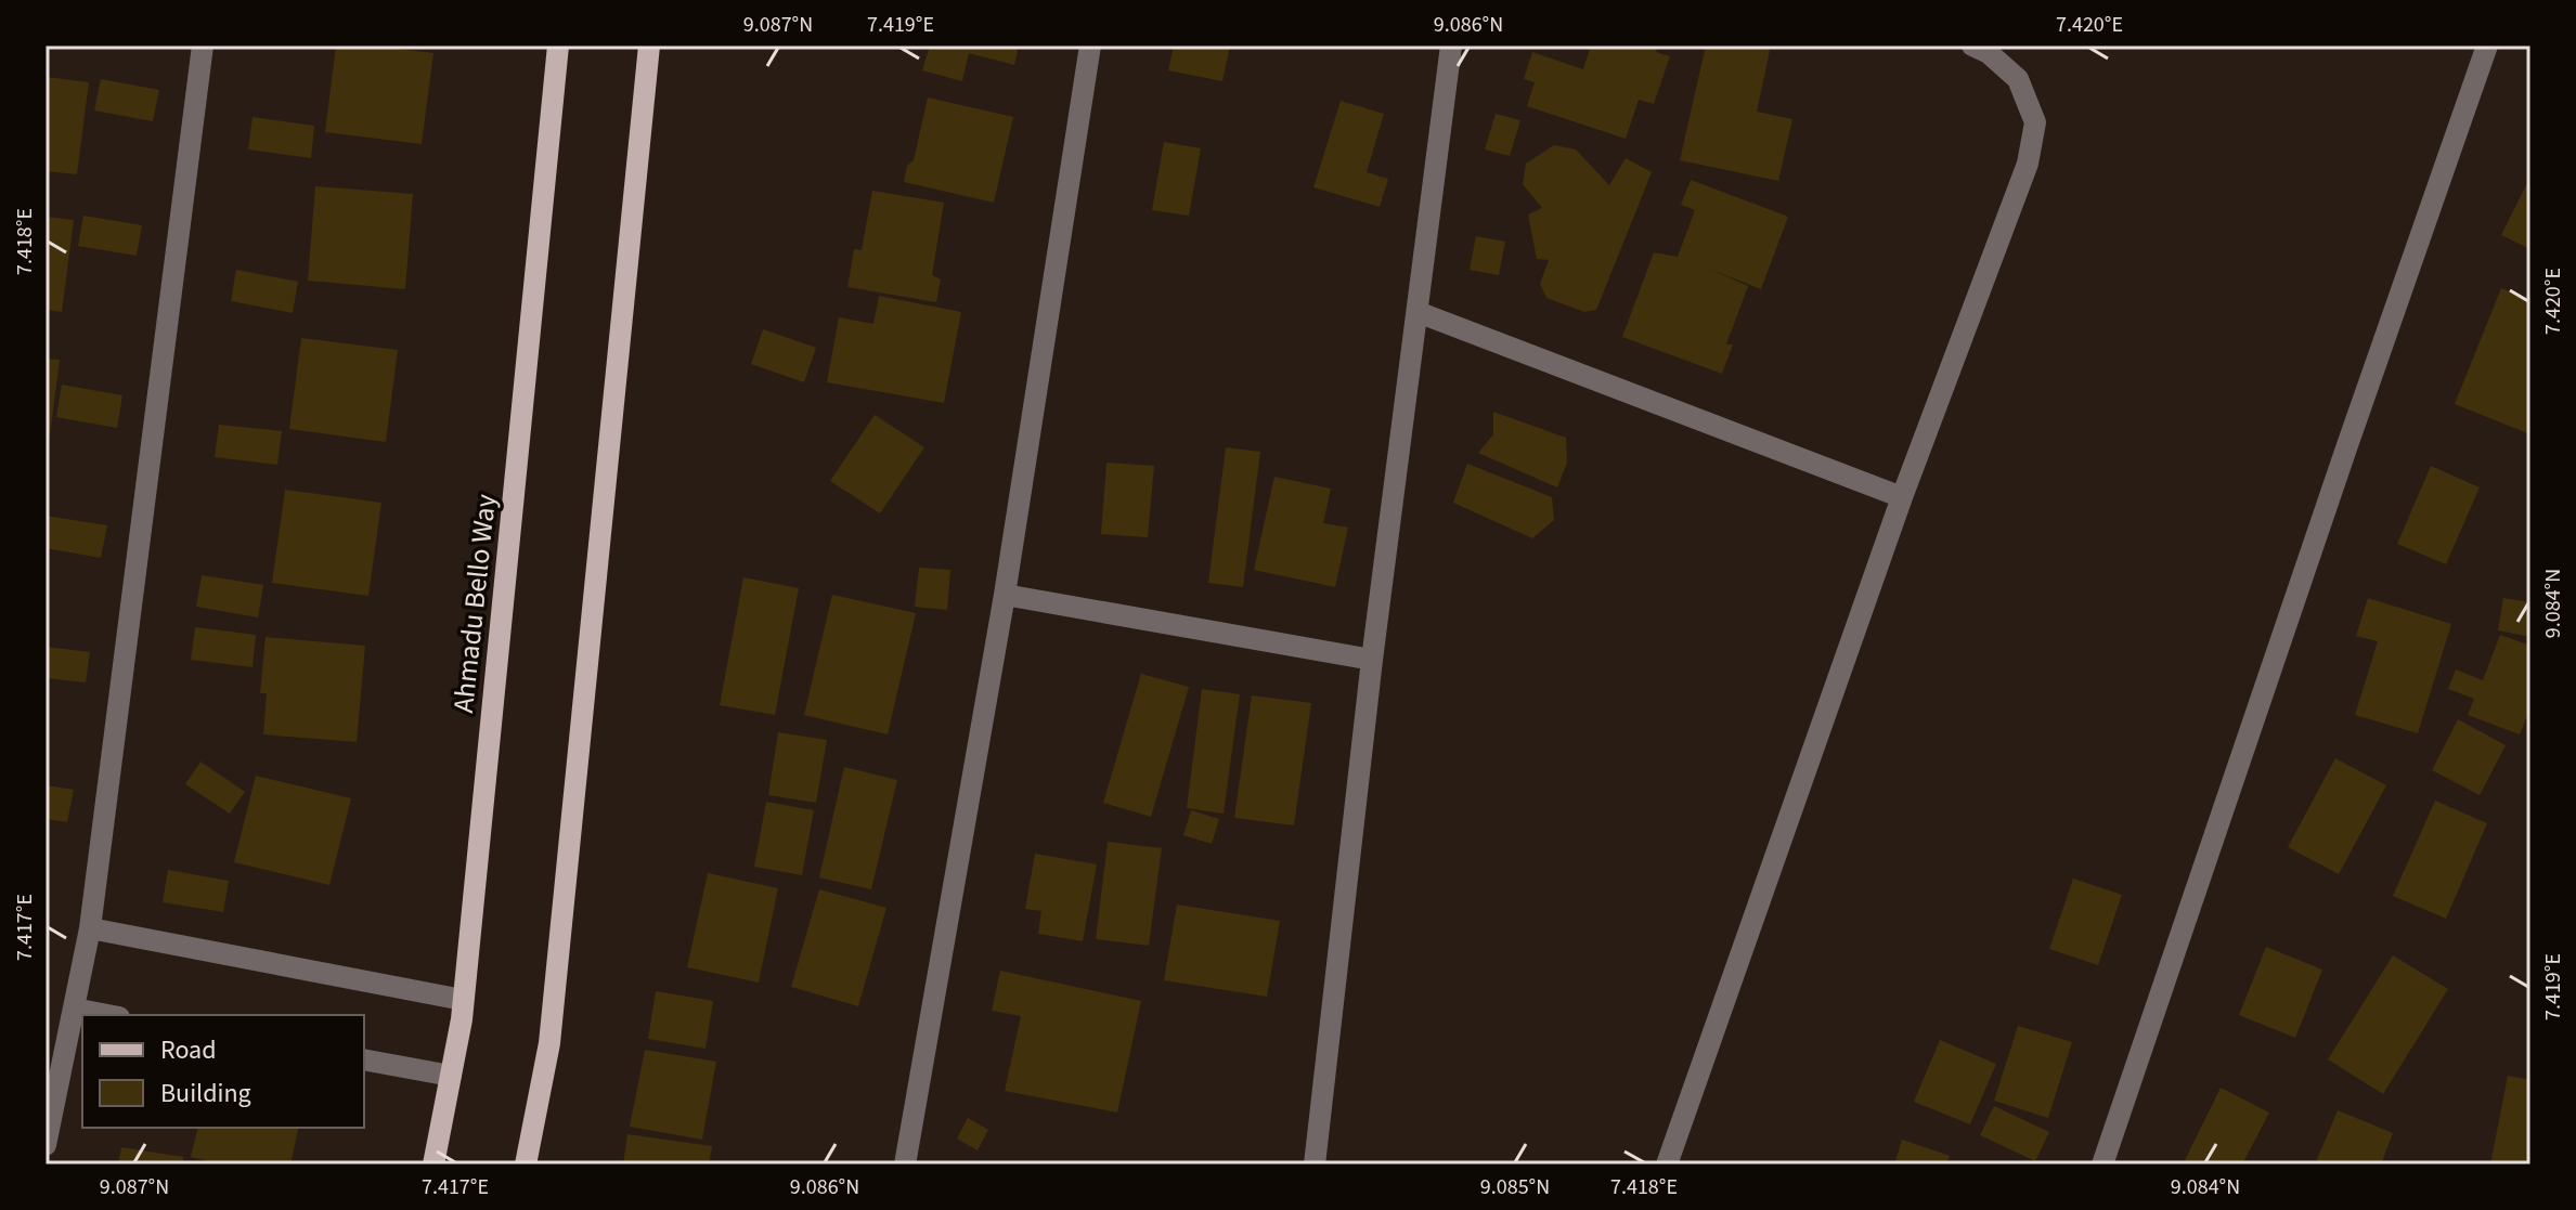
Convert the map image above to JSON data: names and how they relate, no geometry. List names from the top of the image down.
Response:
{
  "streets": {
    "main road": ["Ahmadu Bello Way"]
  },
  "legend": ["Road", "Building"],
  "coordinates": [
    "9.087°N",
    "7.419°E",
    "9.086°N",
    "7.420°E",
    "7.418°E",
    "9.084°N",
    "7.417°E",
    "9.085°N"
  ]
}
